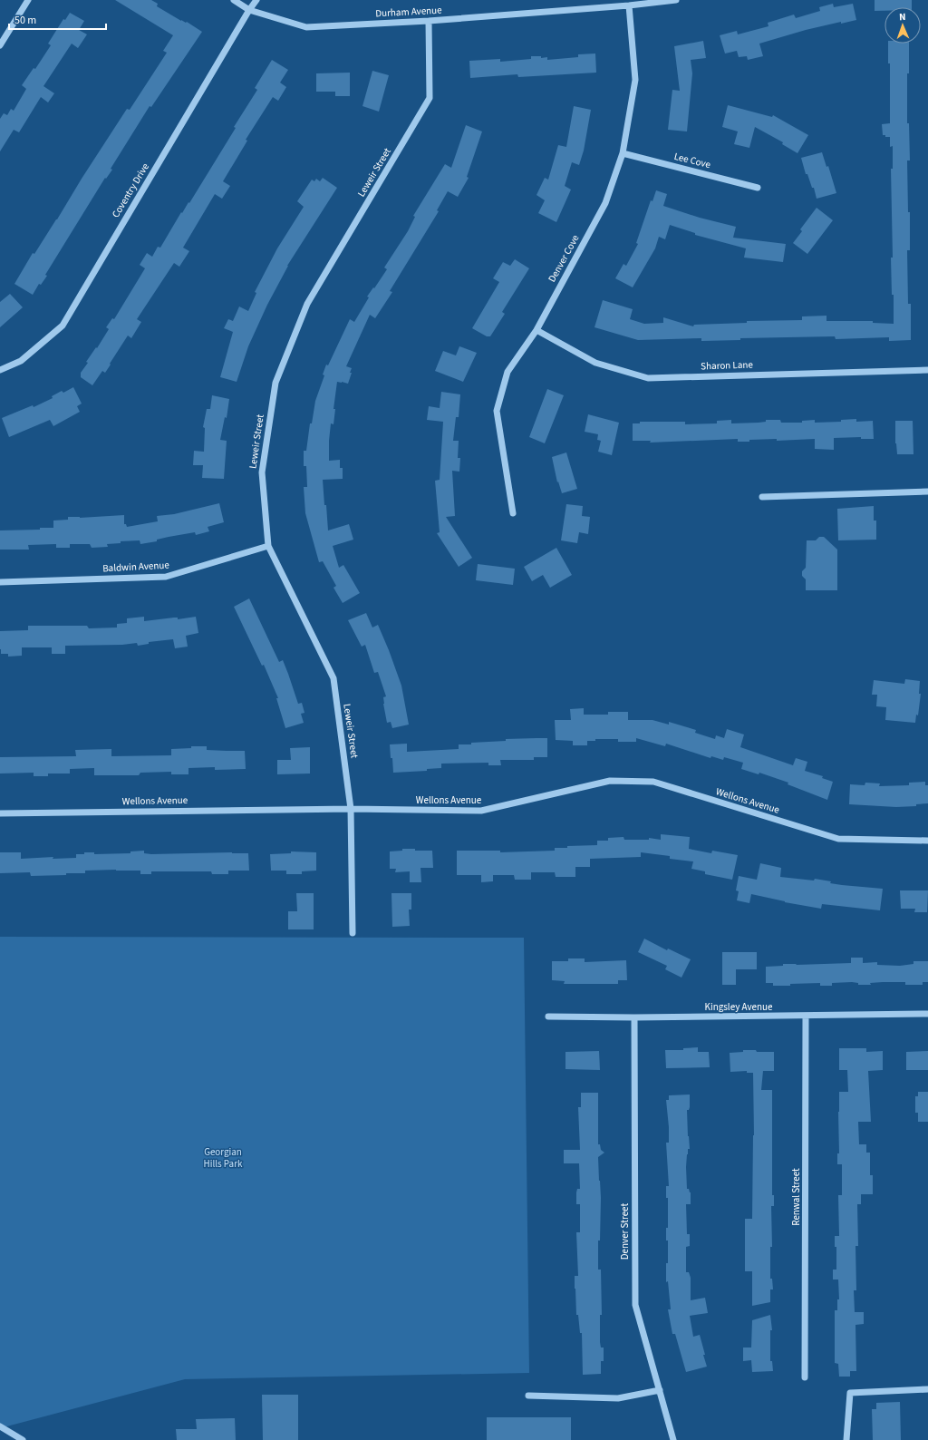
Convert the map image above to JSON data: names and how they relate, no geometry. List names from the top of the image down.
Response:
{
  "streets": {
    "street": [
      "Durham Avenue",
      "Lee Cove",
      "Leweir Street",
      "Coventry Drive",
      "Denver Cove",
      "Sharon Lane",
      "Baldwin Avenue",
      "Wellons Avenue",
      "Kingsley Avenue",
      "Renwal Street",
      "Denver Street"
    ]
  },
  "crossings": [
    ["Durham Avenue", "Leweir Street"],
    ["Durham Avenue", "Coventry Drive"],
    ["Durham Avenue", "Denver Cove"],
    ["Lee Cove", "Denver Cove"],
    ["Leweir Street", "Baldwin Avenue"],
    ["Leweir Street", "Wellons Avenue"],
    ["Denver Cove", "Sharon Lane"],
    ["Kingsley Avenue", "Renwal Street"],
    ["Kingsley Avenue", "Denver Street"]
  ],
  "parks": ["Georgian Hills Park"],
  "scale_bar": "50 m",
  "north": "top"
}
